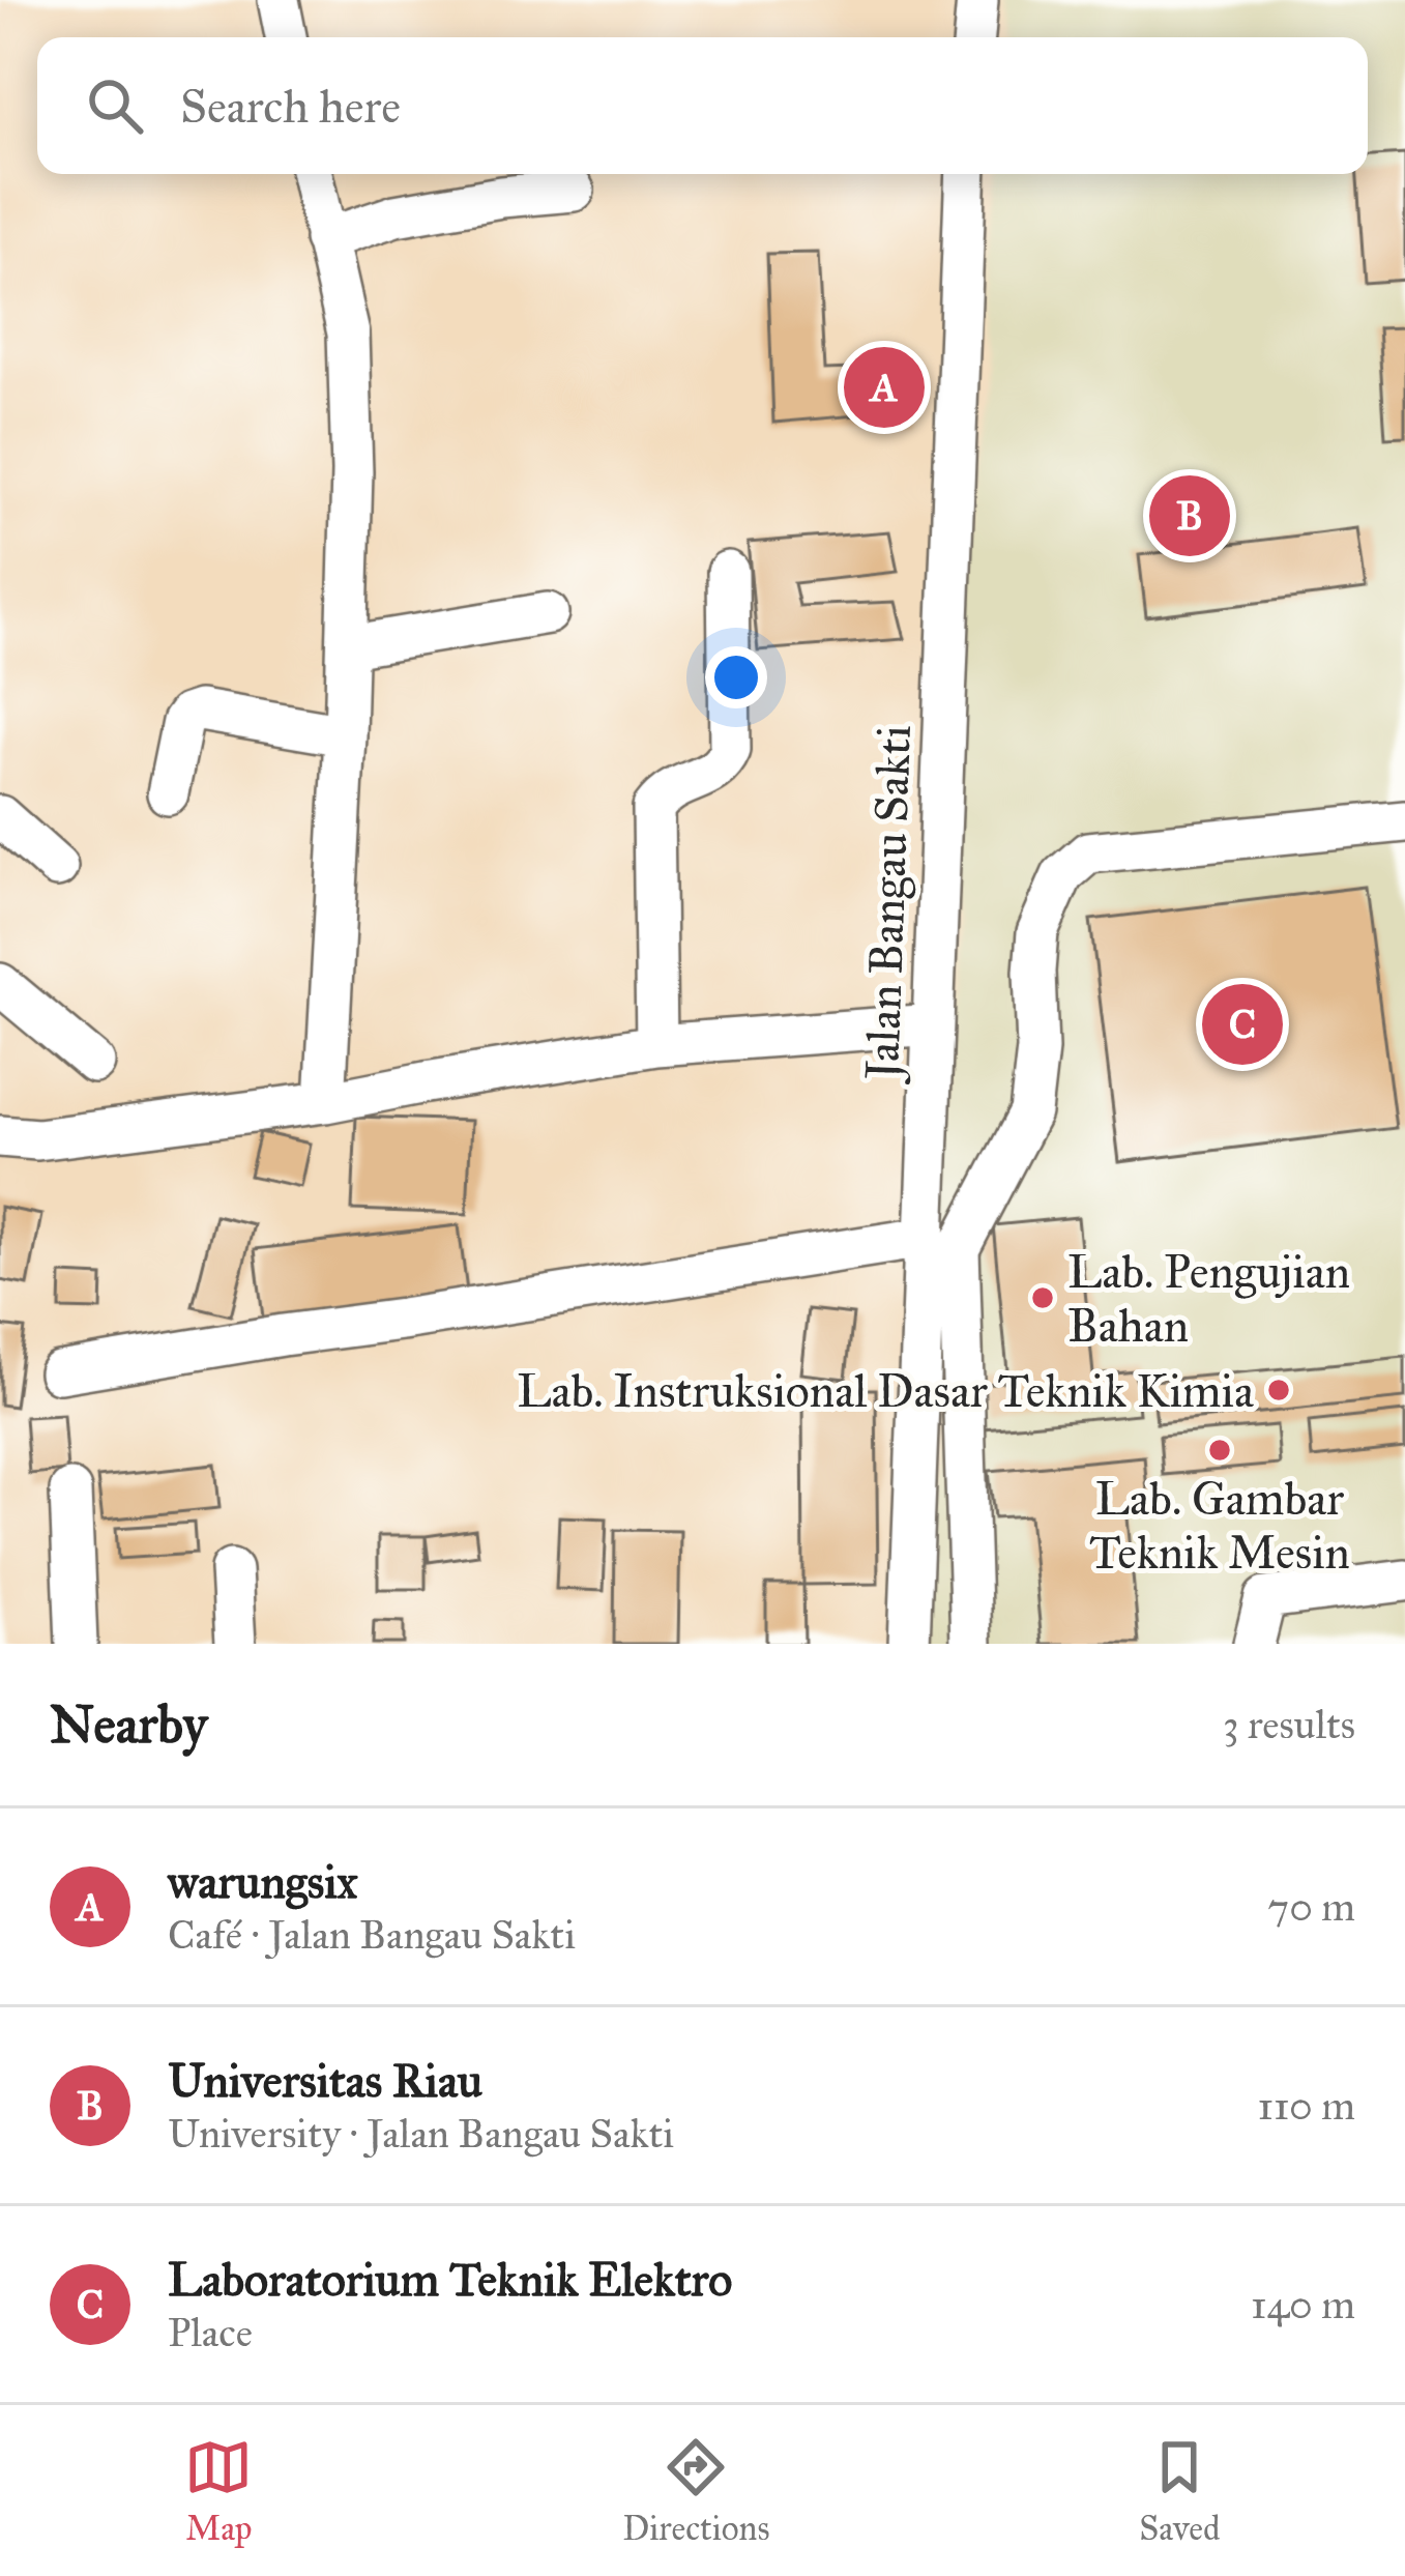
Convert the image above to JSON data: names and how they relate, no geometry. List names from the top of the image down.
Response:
{
  "streets": {
    "street": ["Jalan Bangau Sakti"]
  },
  "places": ["Lab. Pengujian Bahan", "Lab. Instruksional Dasar Teknik Kimia", "Lab. Gambar Teknik Mesin"],
  "page": {
    "search": "Search here",
    "pins": ["A", "B", "C"],
    "heading": ["Nearby", "3 results"],
    "list": [
      {
        "mark": "A",
        "name": "warungsix",
        "note": "Café · Jalan Bangau Sakti",
        "value": "70 m"
      },
      {
        "mark": "B",
        "name": "Universitas Riau",
        "note": "University · Jalan Bangau Sakti",
        "value": "110 m"
      },
      {
        "mark": "C",
        "name": "Laboratorium Teknik Elektro",
        "note": "Place",
        "value": "140 m"
      }
    ],
    "nav": ["Map", "Directions", "Saved"]
  }
}
